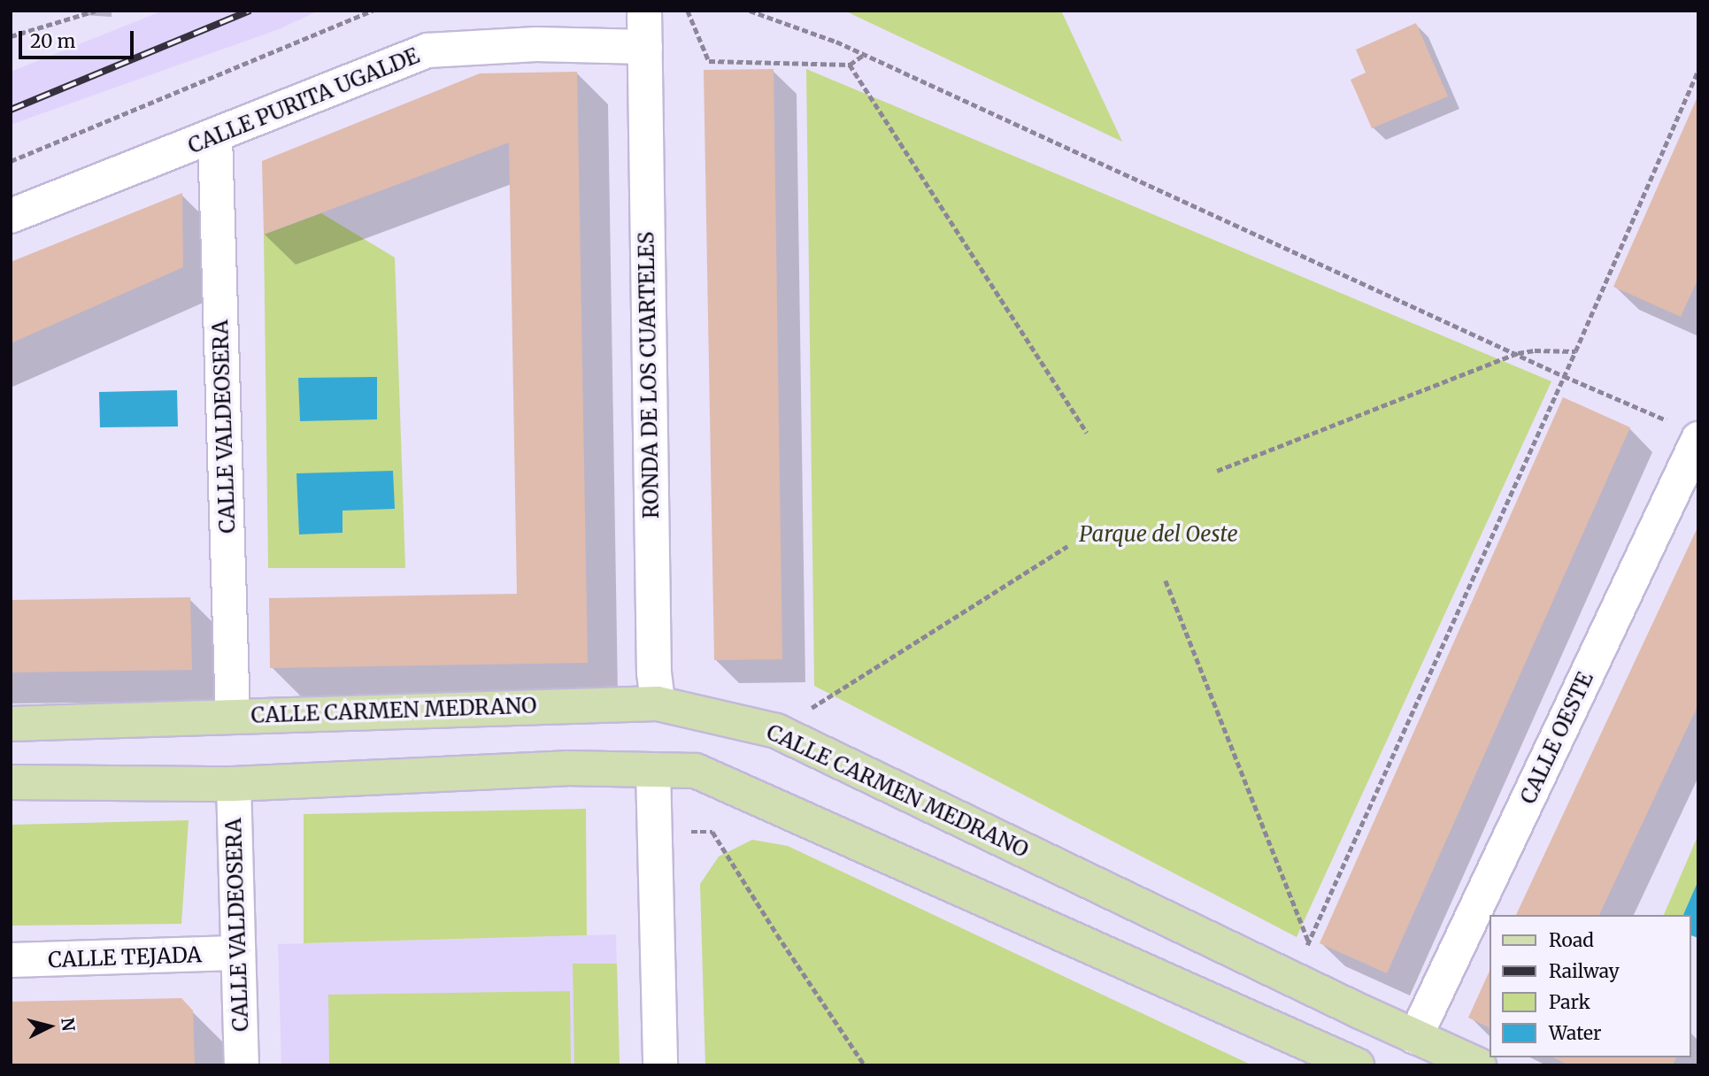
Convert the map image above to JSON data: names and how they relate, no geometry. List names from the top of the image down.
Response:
{
  "streets": {
    "main road": ["CALLE CARMEN MEDRANO"],
    "street": [
      "CALLE PURITA UGALDE",
      "RONDA DE LOS CUARTELES",
      "CALLE VALDEOSERA",
      "CALLE OESTE",
      "CALLE TEJADA"
    ]
  },
  "crossings": [
    ["CALLE PURITA UGALDE", "RONDA DE LOS CUARTELES"],
    ["CALLE PURITA UGALDE", "CALLE VALDEOSERA"],
    ["RONDA DE LOS CUARTELES", "CALLE CARMEN MEDRANO"],
    ["CALLE VALDEOSERA", "CALLE CARMEN MEDRANO"],
    ["CALLE VALDEOSERA", "CALLE TEJADA"],
    ["CALLE CARMEN MEDRANO", "CALLE OESTE"]
  ],
  "parks": ["Parque del Oeste"],
  "legend": [
    "Road",
    "Railway",
    "Park",
    "Water"
  ],
  "scale_bar": "20 m",
  "north": "right"
}
